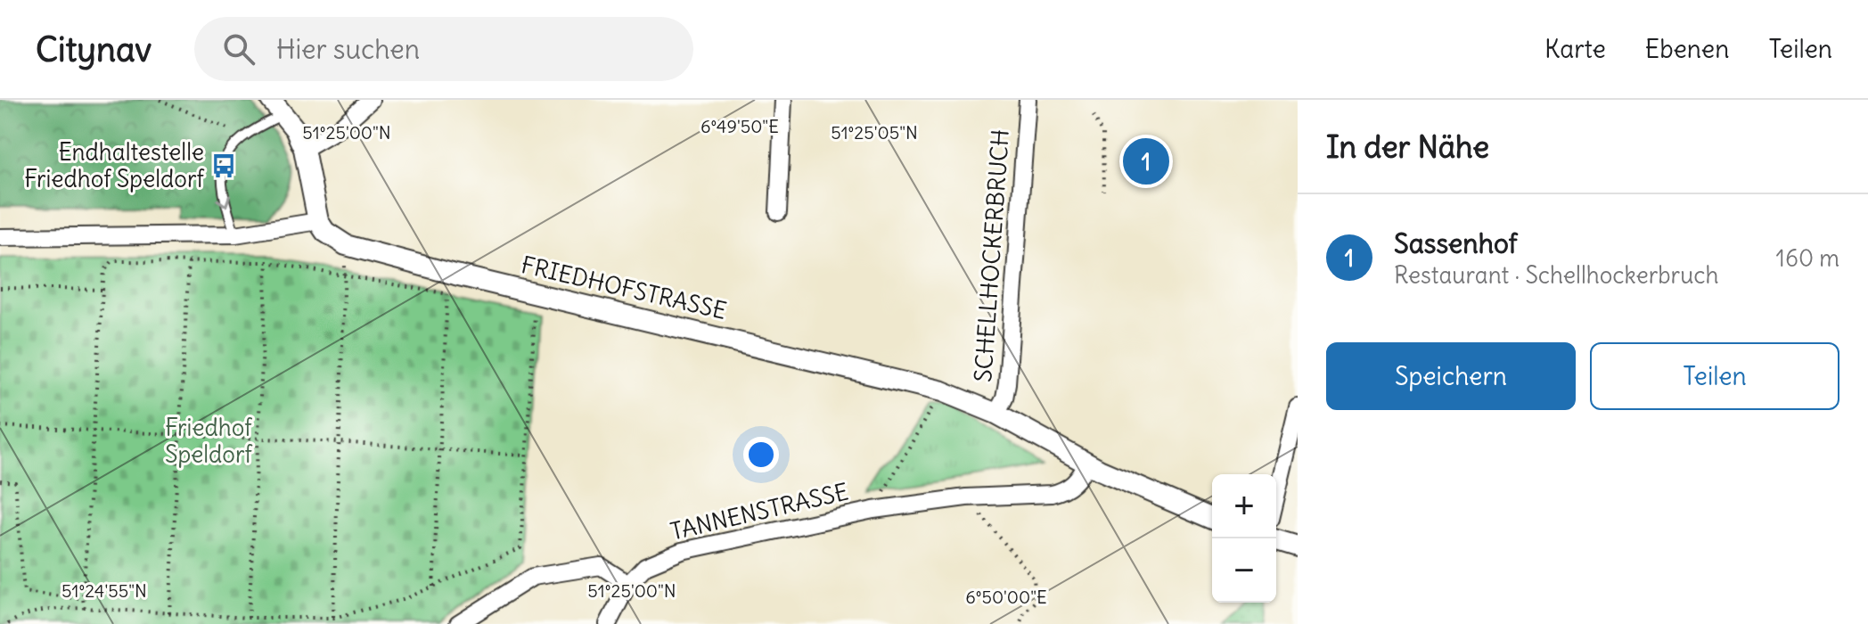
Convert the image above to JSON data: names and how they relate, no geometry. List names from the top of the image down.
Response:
{
  "streets": {
    "street": ["SCHELLHOCKERBRUCH", "FRIEDHOFSTRASSE", "TANNENSTRASSE"]
  },
  "crossings": [
    ["SCHELLHOCKERBRUCH", "FRIEDHOFSTRASSE"],
    ["FRIEDHOFSTRASSE", "TANNENSTRASSE"]
  ],
  "parks": ["Friedhof Speldorf"],
  "places": {
    "bus stop": ["Endhaltestelle Friedhof Speldorf"]
  },
  "page": {
    "header": "Citynav",
    "search": "Hier suchen",
    "nav": ["Karte", "Ebenen", "Teilen"],
    "heading": "In der Nähe",
    "pins": "1",
    "list": [
      {
        "mark": "1",
        "name": "Sassenhof",
        "note": "Restaurant · Schellhockerbruch",
        "value": "160 m"
      }
    ],
    "buttons": ["Speichern", "Teilen"],
    "map_buttons": ["+", "−"]
  },
  "coordinates": [
    "6°49'50\"E",
    "51°25'00\"N",
    "51°25'05\"N",
    "51°24'55\"N",
    "6°50'00\"E"
  ]
}
